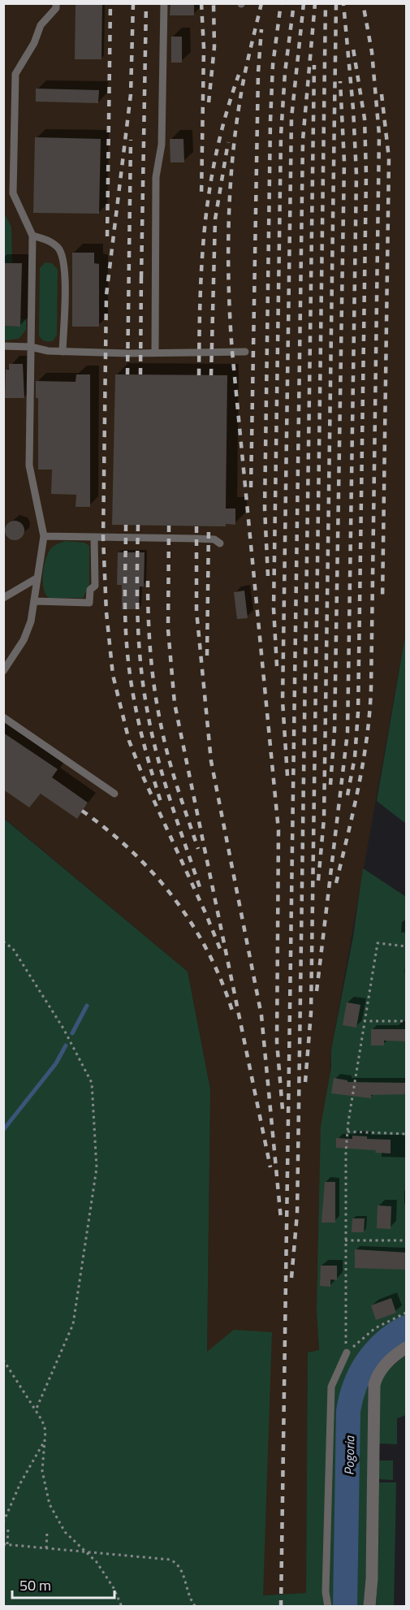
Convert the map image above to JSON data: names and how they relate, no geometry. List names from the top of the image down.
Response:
{
  "water": ["Pogoria"],
  "scale_bar": "50 m"
}
